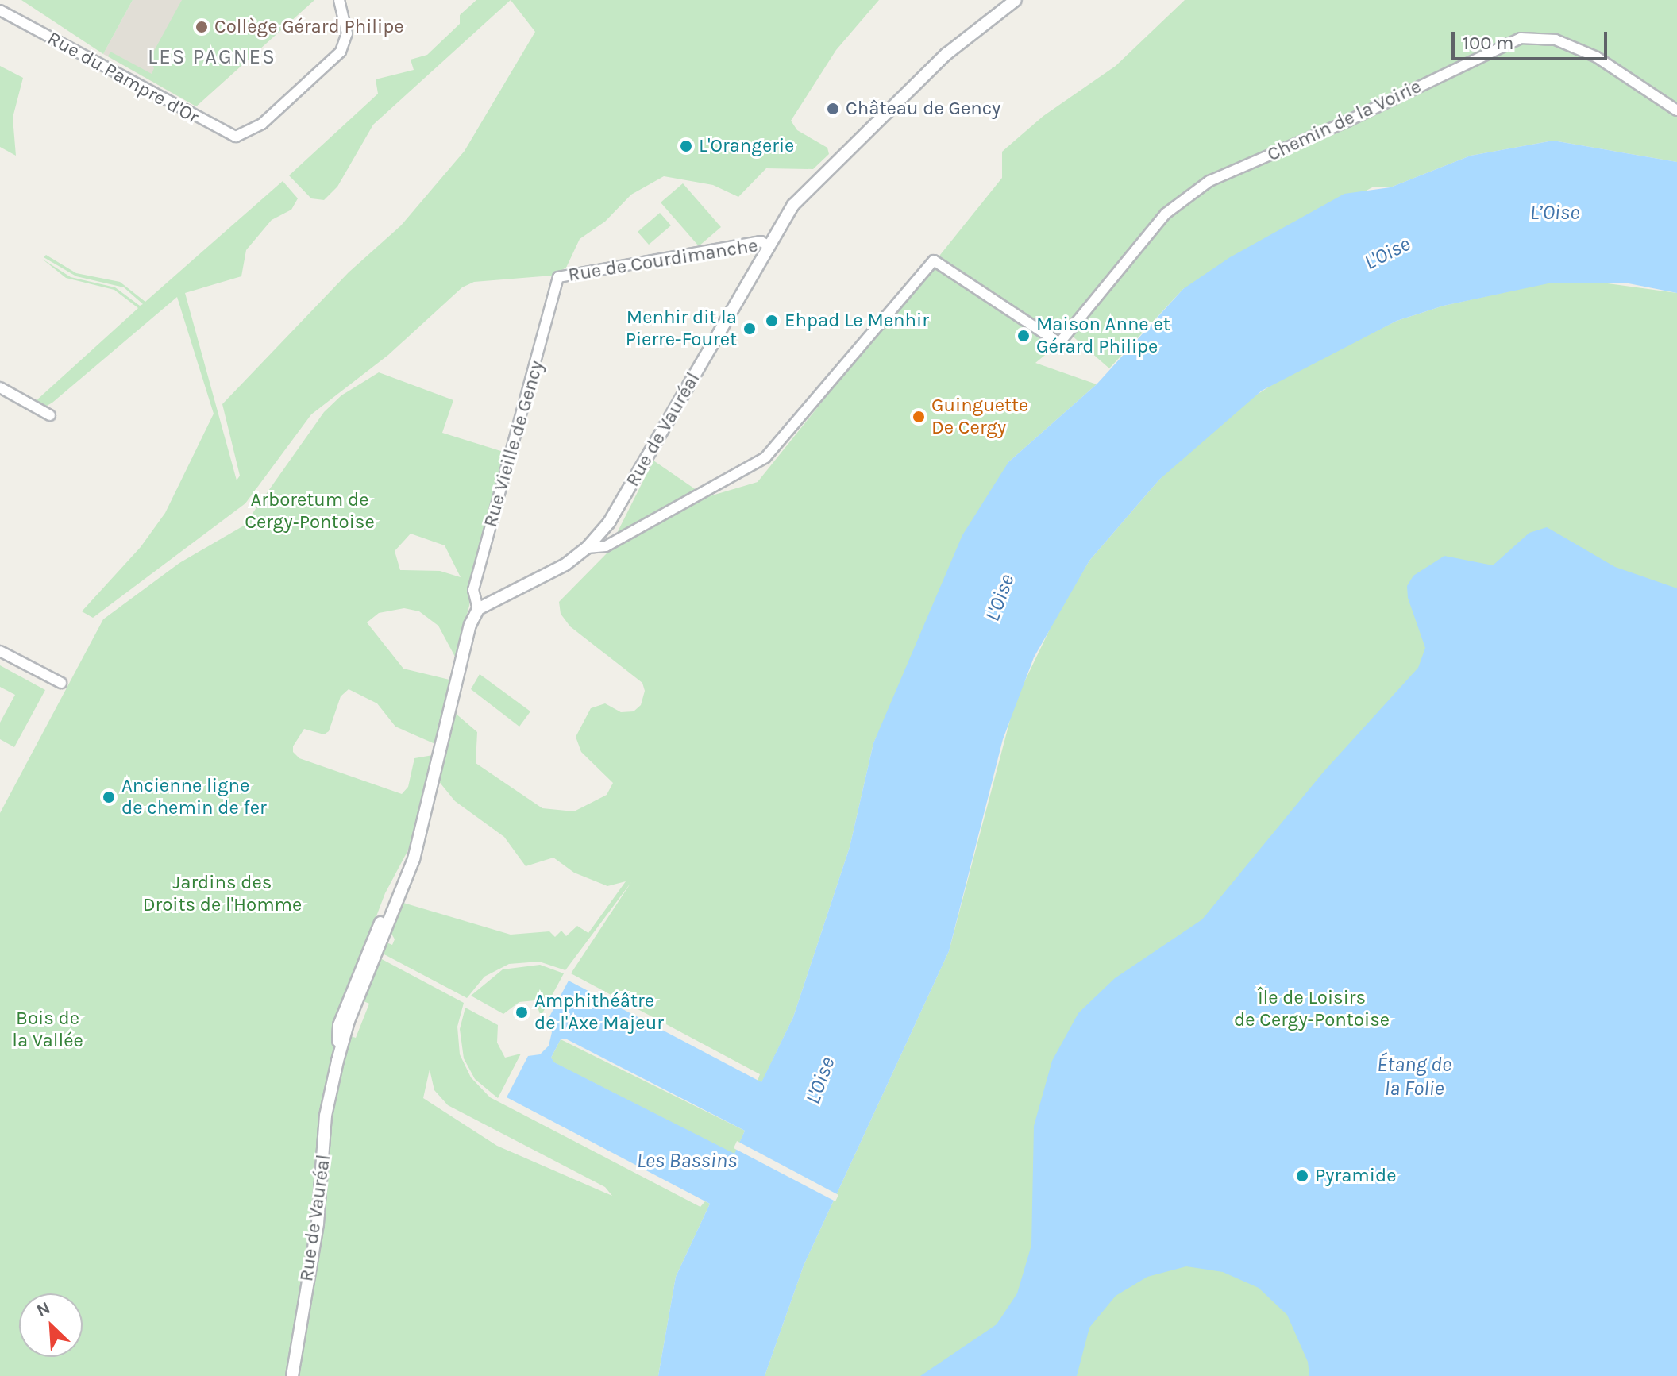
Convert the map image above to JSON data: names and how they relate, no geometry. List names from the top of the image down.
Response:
{
  "streets": {
    "street": [
      "Rue du Pampre d'Or",
      "Chemin de la Voirie",
      "Rue de Courdimanche",
      "Rue de Vauréal",
      "Rue Vieille de Gency"
    ]
  },
  "crossings": [
    ["Chemin de la Voirie", "Rue de Vauréal"],
    ["Rue de Courdimanche", "Rue de Vauréal"],
    ["Rue de Courdimanche", "Rue Vieille de Gency"],
    ["Rue de Vauréal", "Rue Vieille de Gency"]
  ],
  "districts": ["LES PAGNES"],
  "water": [
    "L’Oise",
    "L'Oise",
    "Étang de la Folie",
    "Les Bassins"
  ],
  "parks": [
    "Arboretum de Cergy‐Pontoise",
    "Jardins des Droits de l'Homme",
    "Île de Loisirs de Cergy-Pontoise",
    "Bois de la Vallée"
  ],
  "places": [
    "Collège Gérard Philipe",
    "Château de Gency",
    "L'Orangerie",
    "Ehpad Le Menhir",
    "Menhir dit la Pierre-Fouret",
    "Maison Anne et Gérard Philipe",
    "Guinguette De Cergy",
    "Ancienne ligne de chemin de fer",
    "Amphithéâtre de l'Axe Majeur",
    "Pyramide"
  ],
  "scale_bar": "100 m",
  "north": "top left"
}
